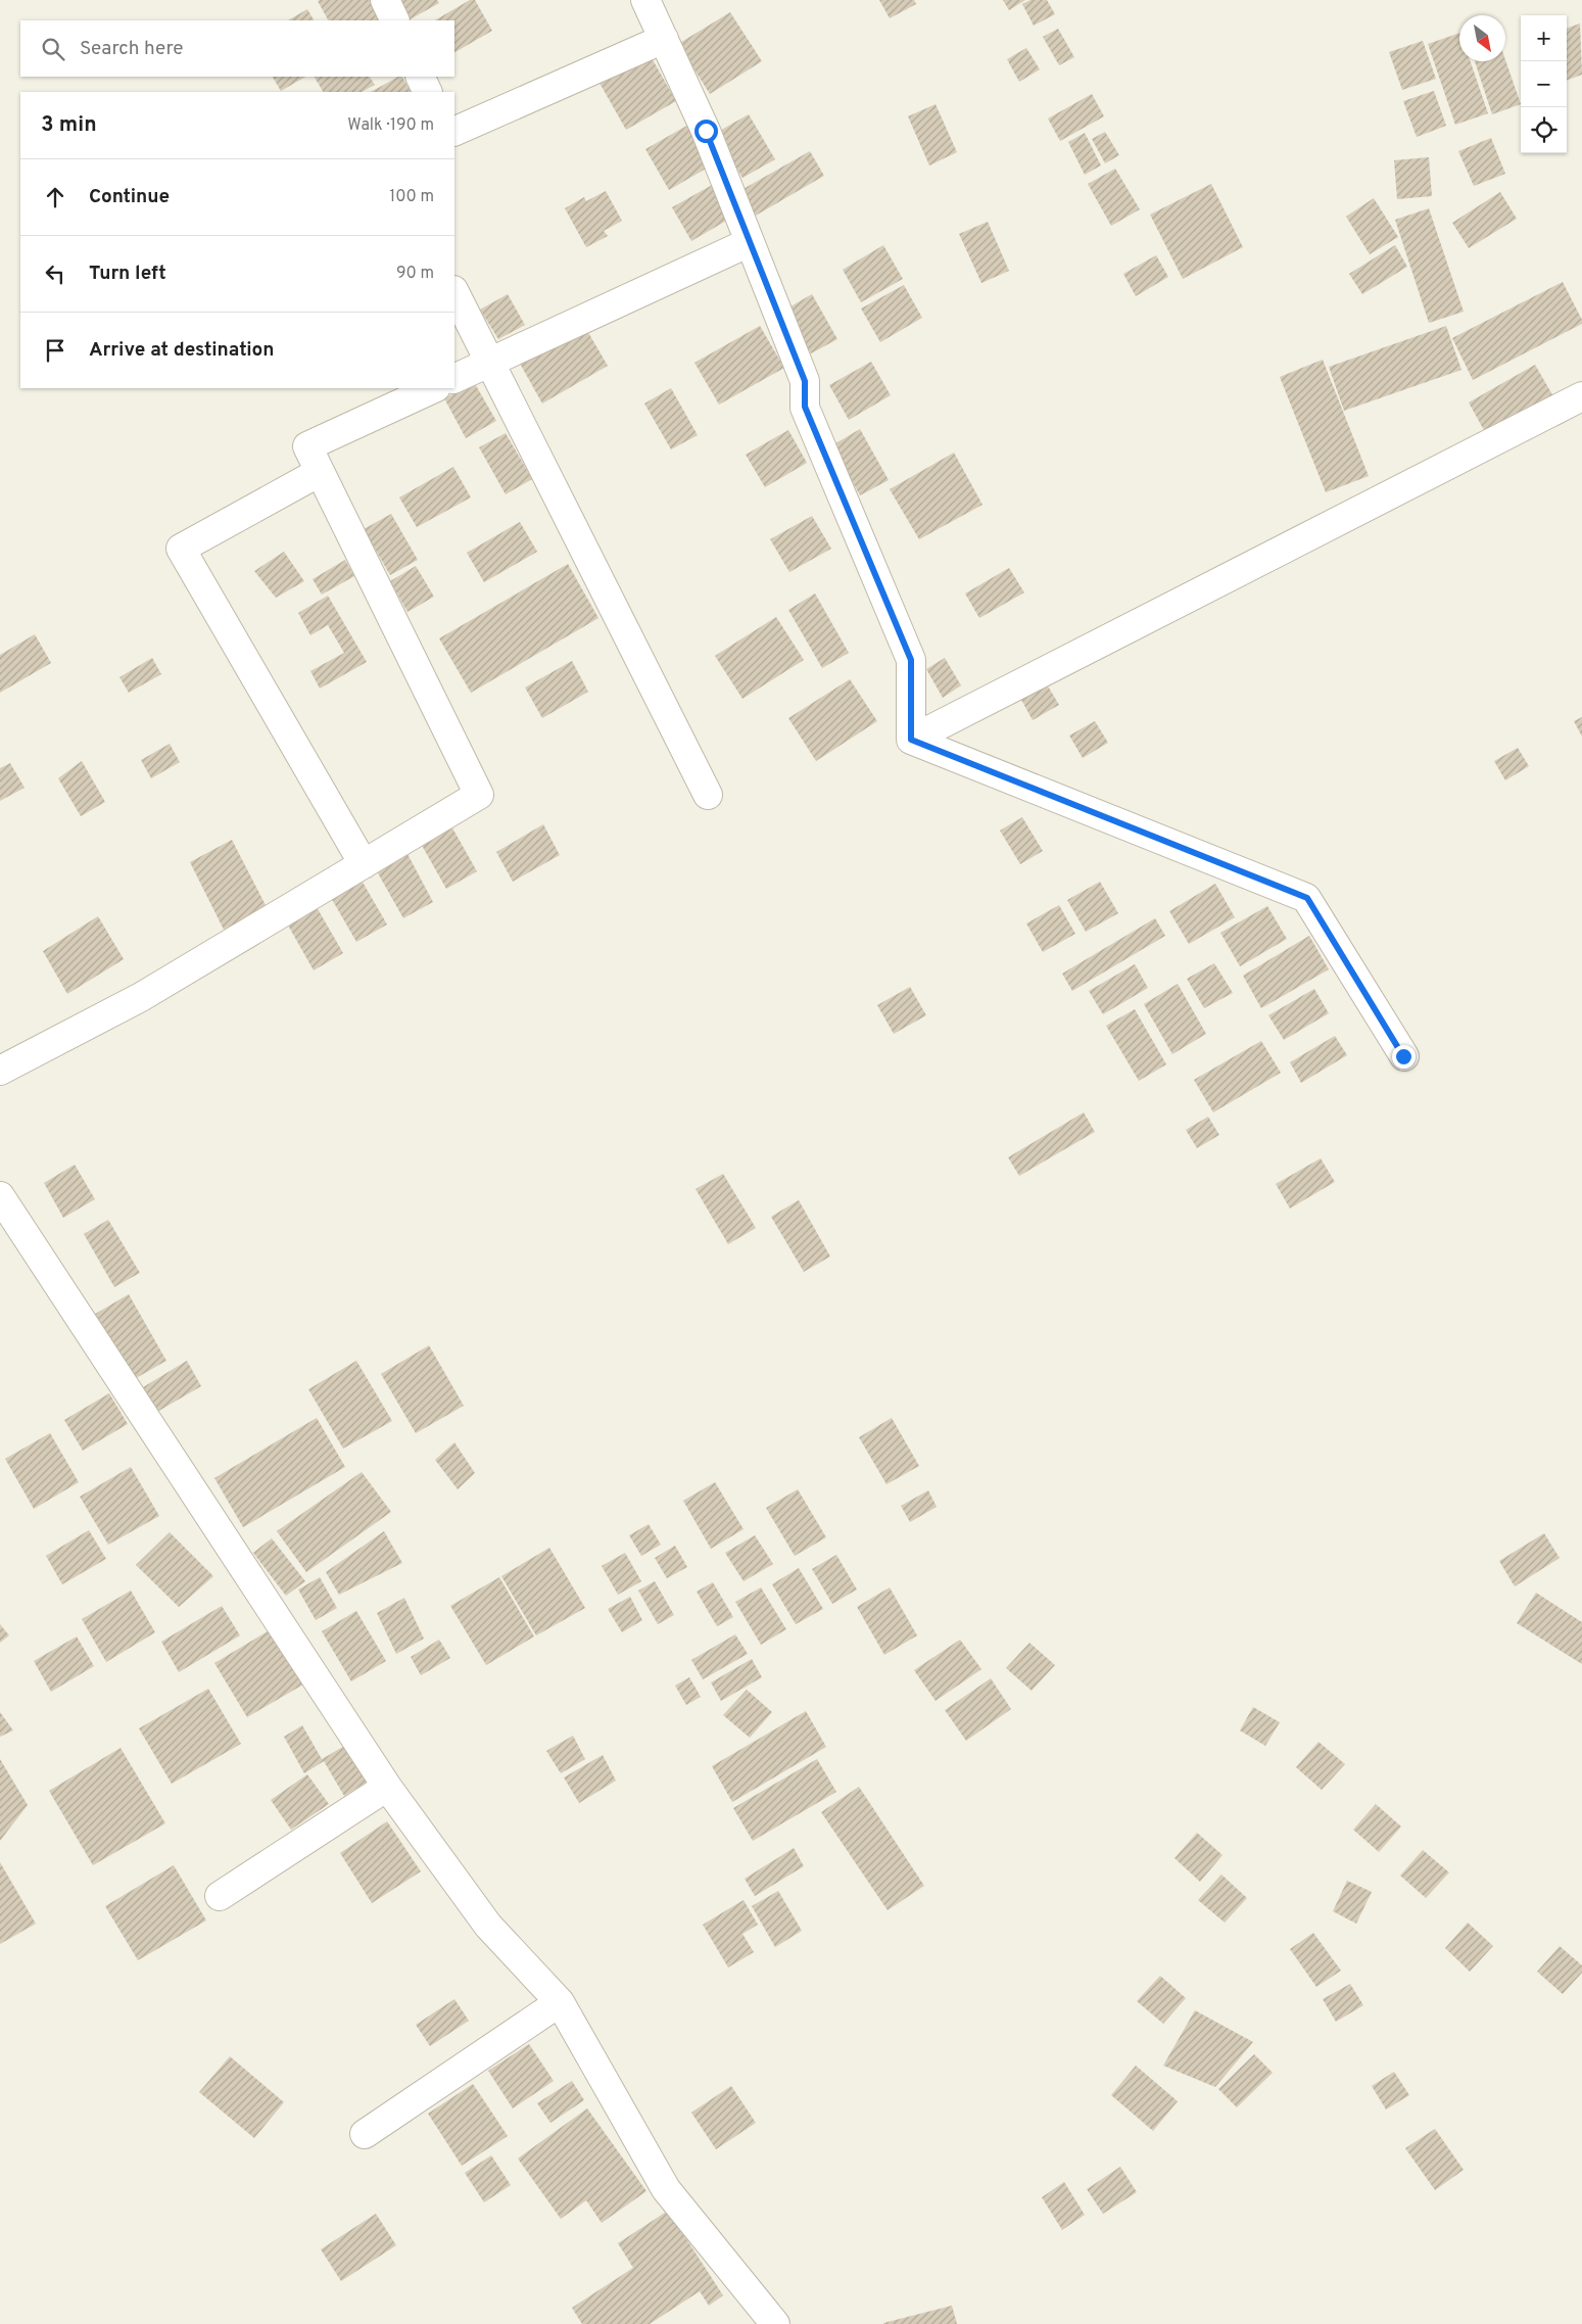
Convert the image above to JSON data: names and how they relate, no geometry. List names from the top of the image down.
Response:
{
  "north": "bottom right",
  "page": {
    "map_buttons": ["+", "−"],
    "search": "Search here",
    "heading": ["3 min", "Walk · 190 m"],
    "list": [
      ["Continue", "100 m"],
      ["Turn left", "90 m"],
      "Arrive at destination"
    ]
  }
}
